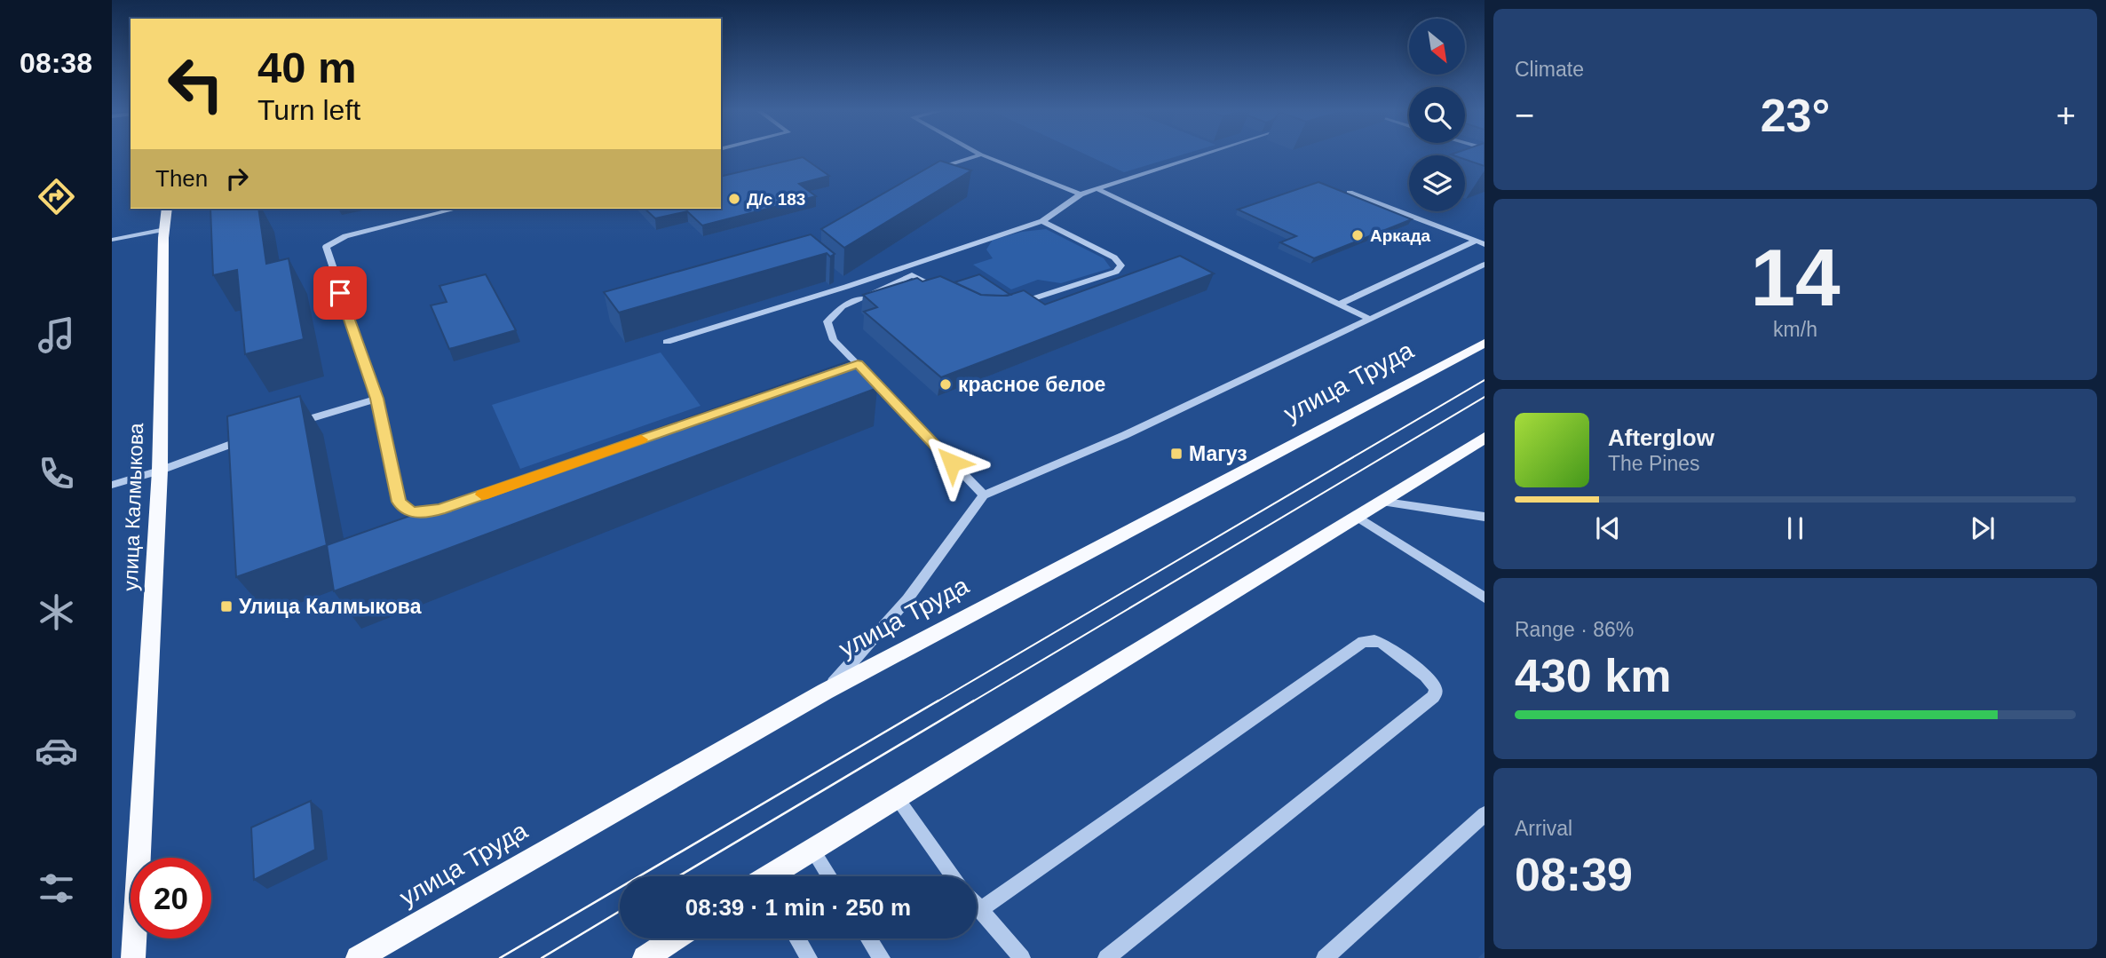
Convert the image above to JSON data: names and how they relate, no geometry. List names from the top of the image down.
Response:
{
  "streets": {
    "main road": ["улица Труда", "улица Калмыкова"]
  },
  "places": {
    "other": ["Д/с 183", "Аркада", "красное белое"],
    "transit": ["Магуз", "Улица Калмыкова"]
  },
  "north": "bottom right",
  "page": {
    "tabs": "08:38",
    "tile": [
      "Climate",
      ["14", "km/h"],
      ["Range · 86%", "430 km"],
      ["Arrival", "08:39"]
    ],
    "turn": ["40 m", "Turn left"],
    "heat": ["−", "23°", "+"],
    "then": "Then",
    "song": ["Afterglow", "The Pines"],
    "limit": "20",
    "trip": "08:39 · 1 min · 250 m"
  }
}
